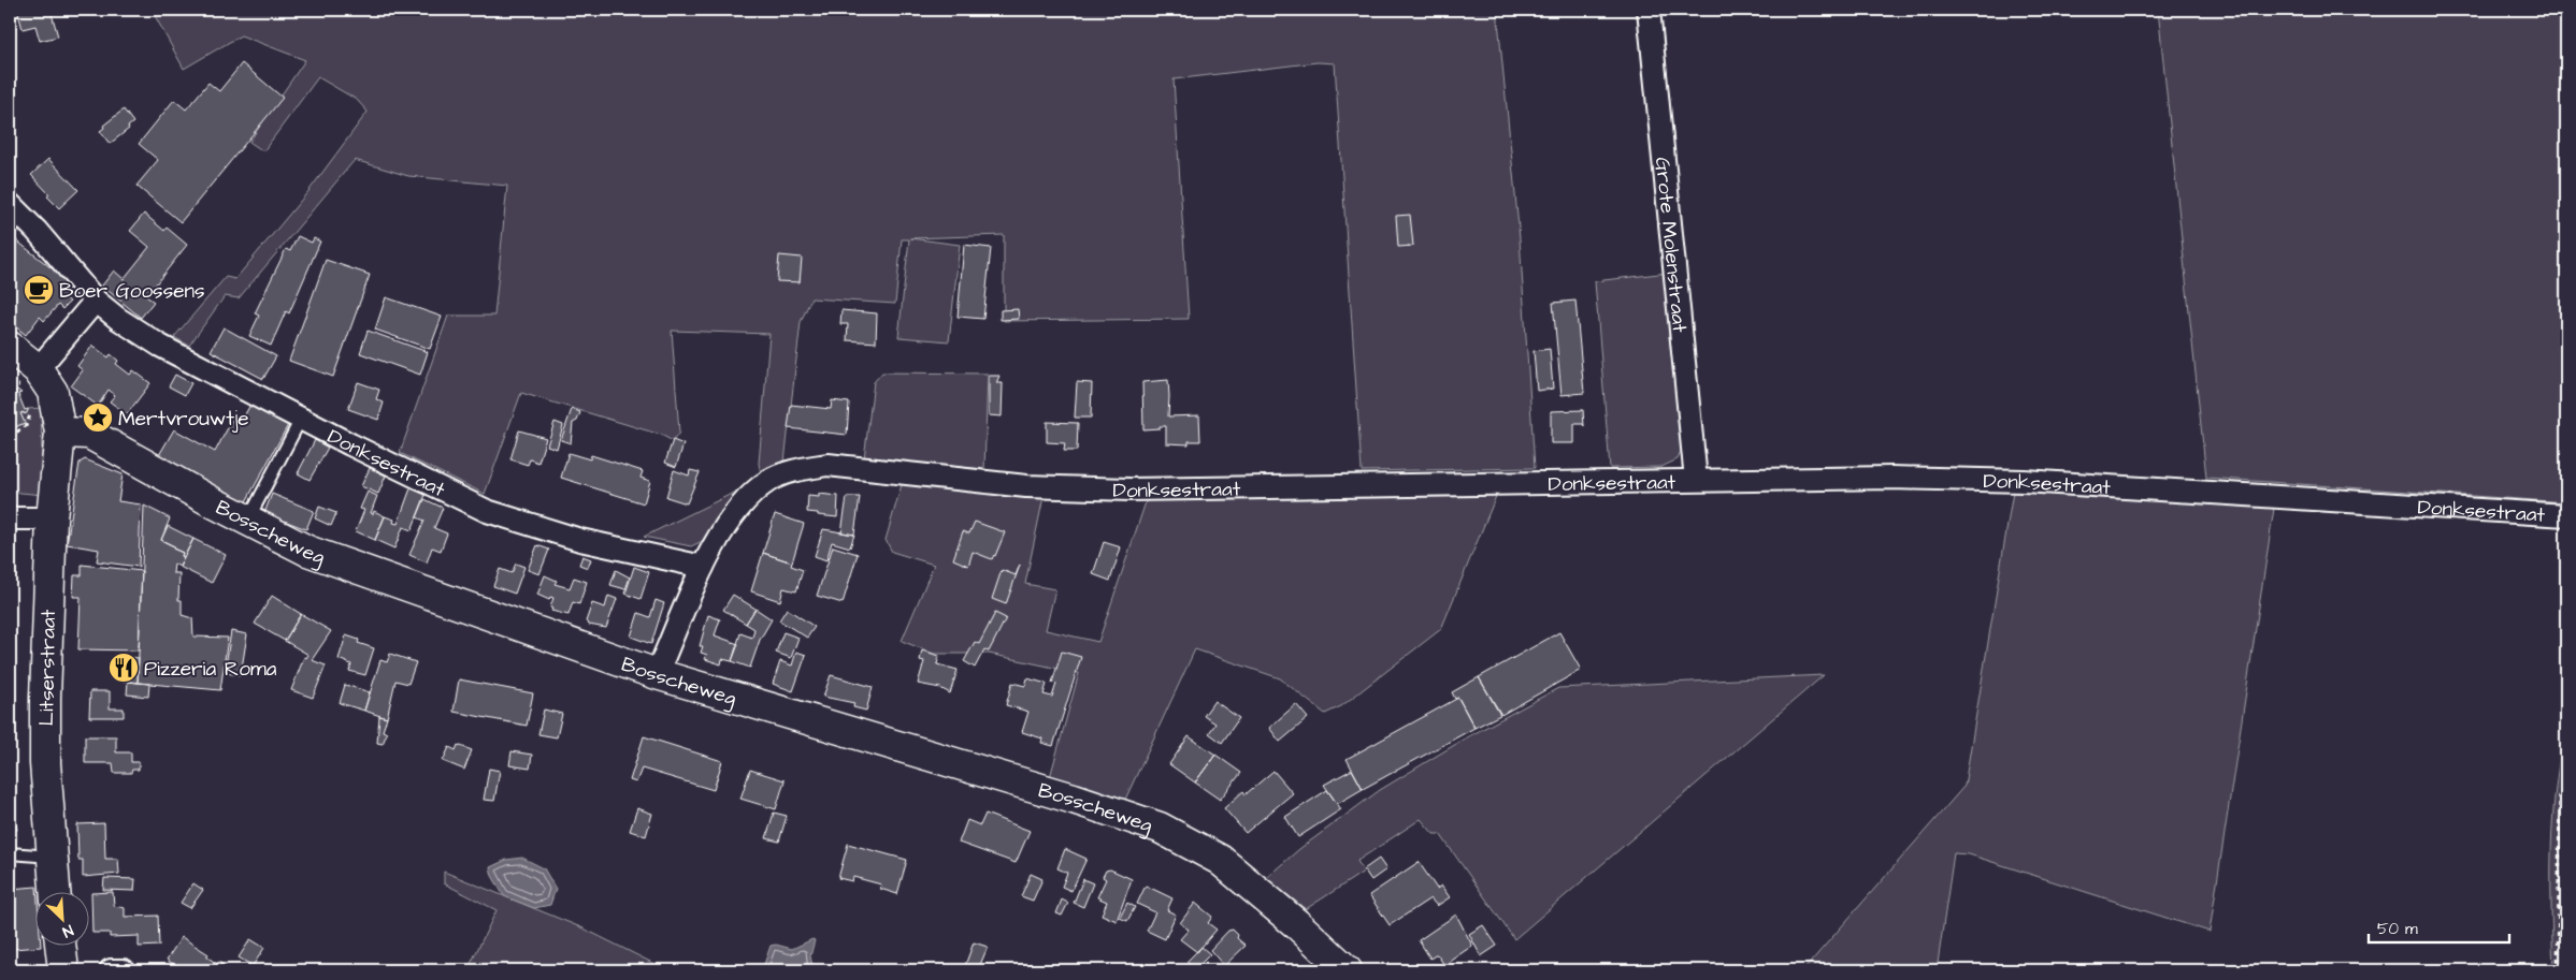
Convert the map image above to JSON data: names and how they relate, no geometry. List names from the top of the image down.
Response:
{
  "streets": {
    "street": [
      "Grote Molenstraat",
      "Donksestraat",
      "Bosscheweg",
      "Litserstraat"
    ]
  },
  "crossings": [
    ["Grote Molenstraat", "Donksestraat"],
    ["Donksestraat", "Bosscheweg"],
    ["Bosscheweg", "Litserstraat"]
  ],
  "places": {
    "cafe": ["Boer Goossens"],
    "place": ["Mertvrouwtje"],
    "restaurant": ["Pizzeria Roma"]
  },
  "scale_bar": "50 m",
  "north": "bottom right"
}
